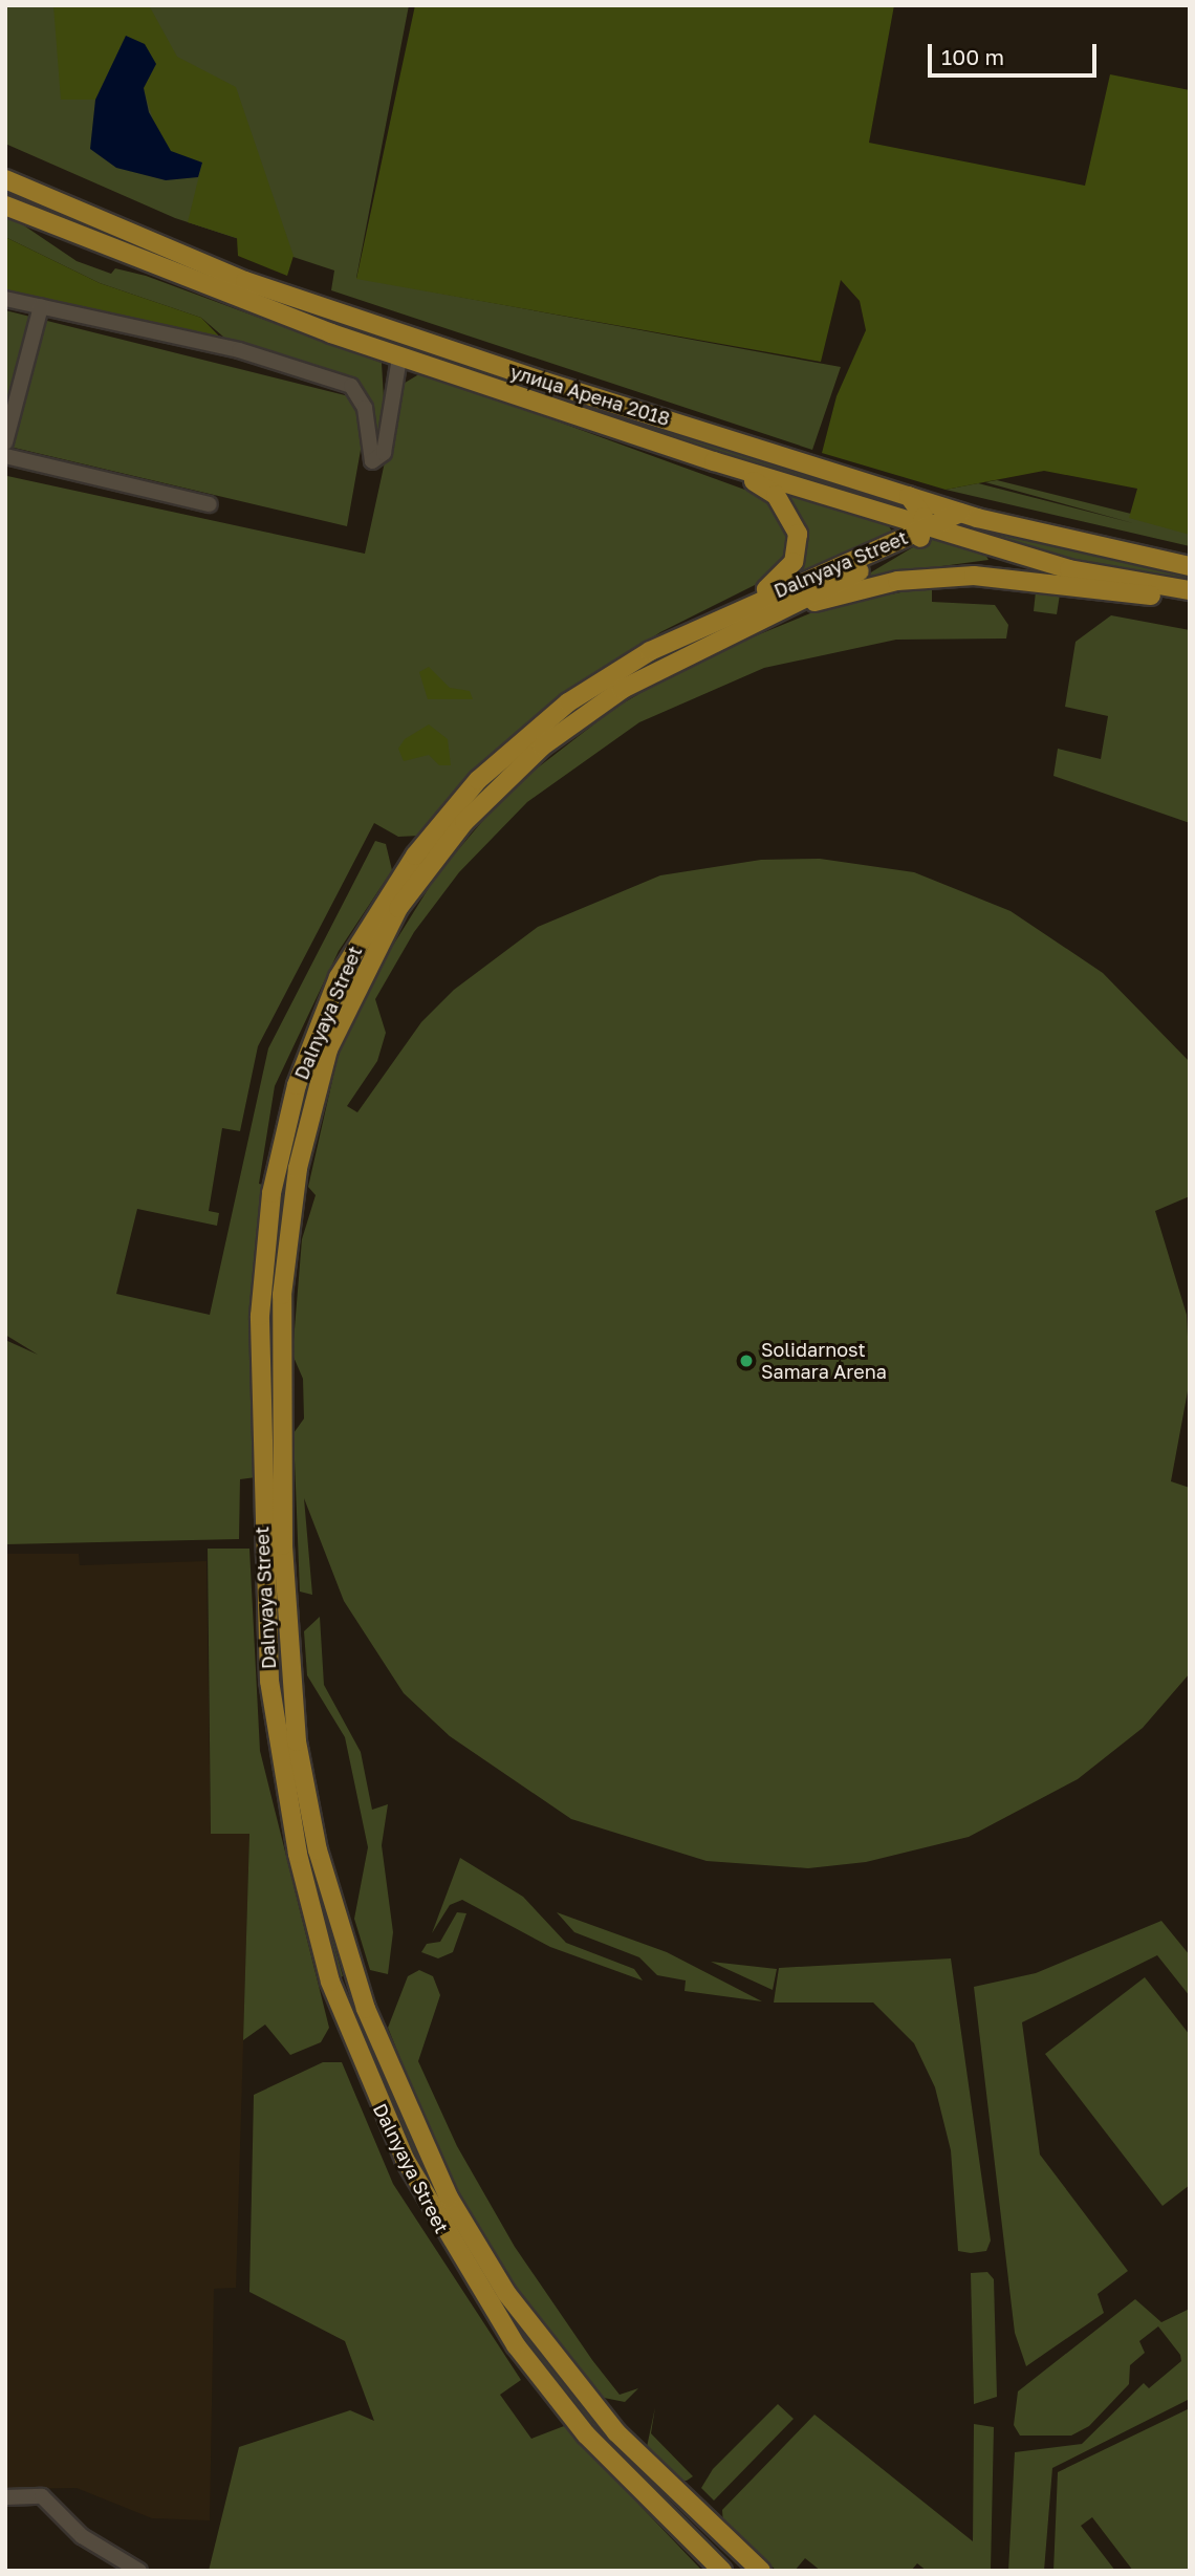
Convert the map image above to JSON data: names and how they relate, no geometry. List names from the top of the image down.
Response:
{
  "streets": {
    "main road": ["улица Арена 2018", "Dalnyaya Street"]
  },
  "crossings": [
    ["улица Арена 2018", "Dalnyaya Street"]
  ],
  "places": ["Solidarnost Samara Arena"],
  "scale_bar": "100 m"
}
